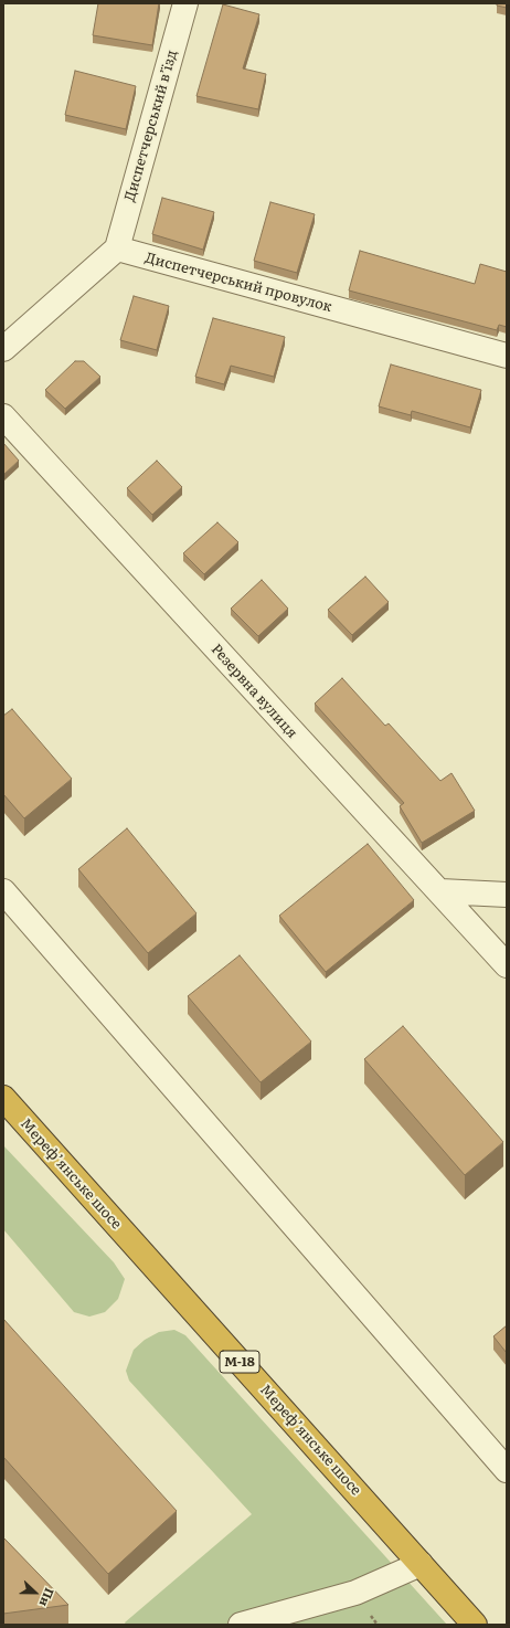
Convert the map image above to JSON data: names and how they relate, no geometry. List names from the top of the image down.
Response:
{
  "streets": {
    "highway": ["Мереф’янське шосе", "М-18"],
    "street": ["Диспетчерський в’їзд", "Диспетчерський провулок", "Резервна вулиця"]
  },
  "crossings": [
    ["Диспетчерський в’їзд", "Диспетчерський провулок"]
  ],
  "north": "right"
}
